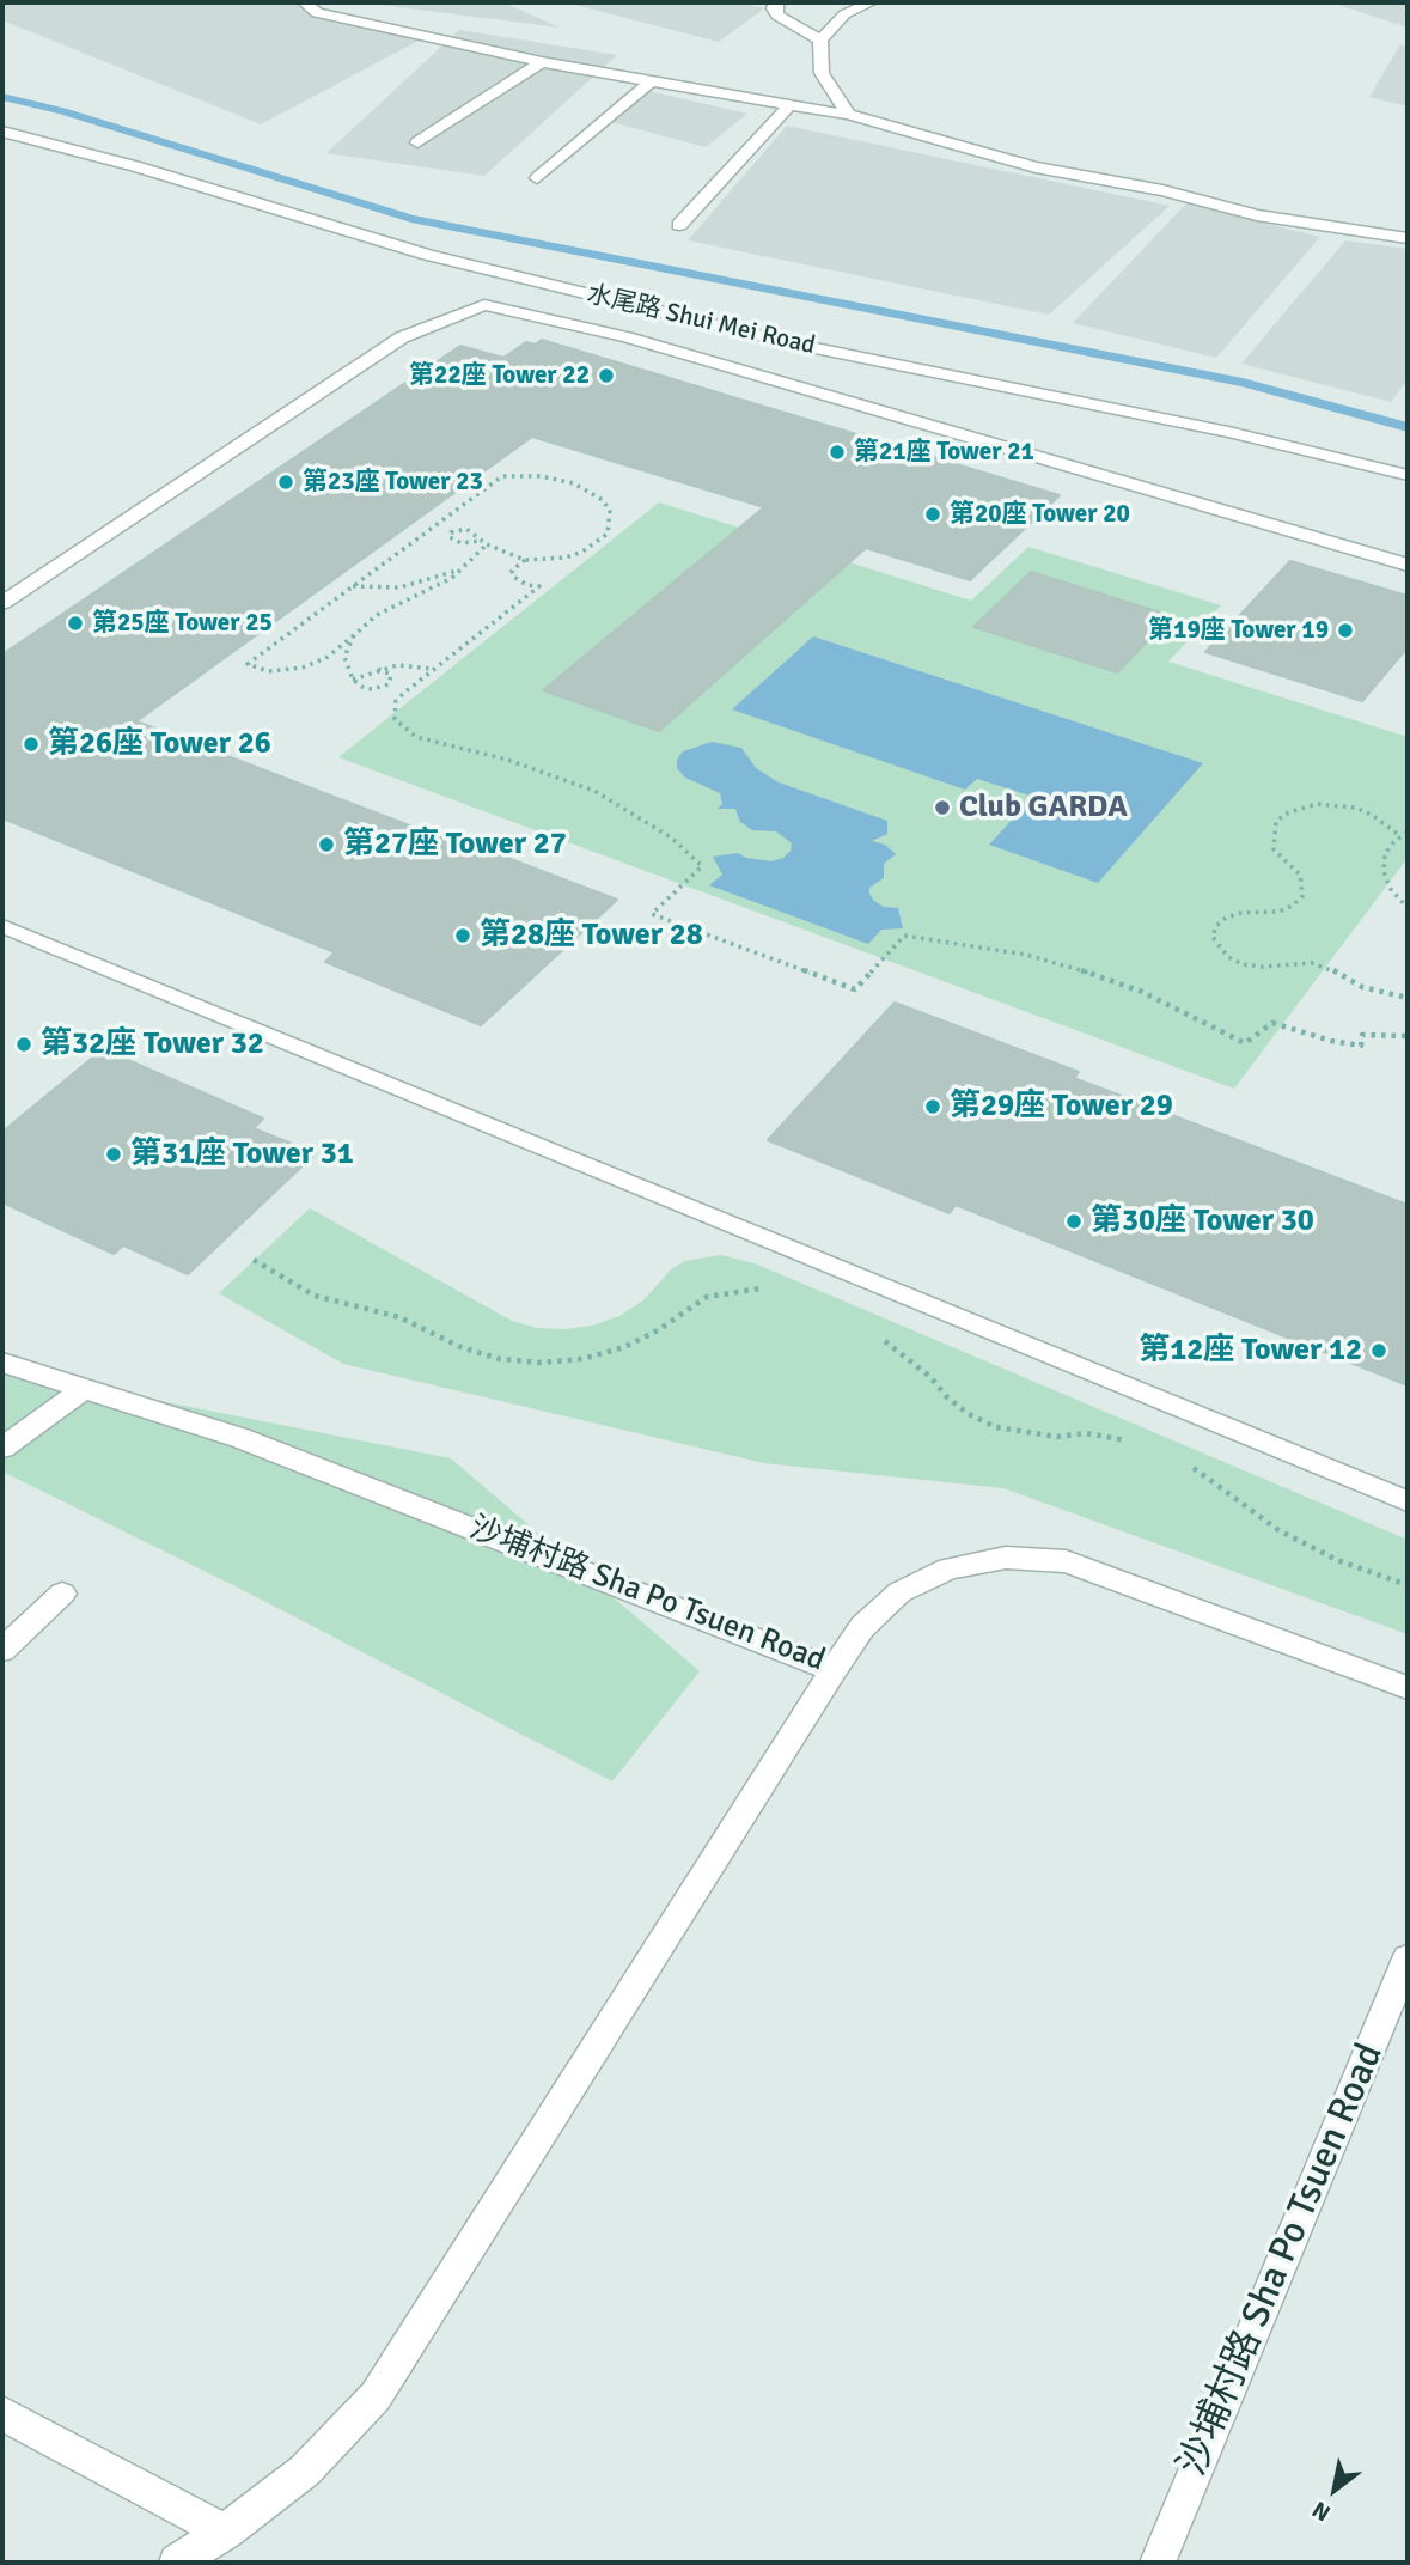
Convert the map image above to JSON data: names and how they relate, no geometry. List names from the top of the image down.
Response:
{
  "streets": {
    "street": ["水尾路 Shui Mei Road", "沙埔村路 Sha Po Tsuen Road"]
  },
  "places": [
    "第22座 Tower 22",
    "第21座 Tower 21",
    "第23座 Tower 23",
    "第20座 Tower 20",
    "第25座 Tower 25",
    "第19座 Tower 19",
    "第26座 Tower 26",
    "Club GARDA",
    "第27座 Tower 27",
    "第28座 Tower 28",
    "第32座 Tower 32",
    "第29座 Tower 29",
    "第31座 Tower 31",
    "第30座 Tower 30",
    "第12座 Tower 12"
  ],
  "north": "bottom left"
}
